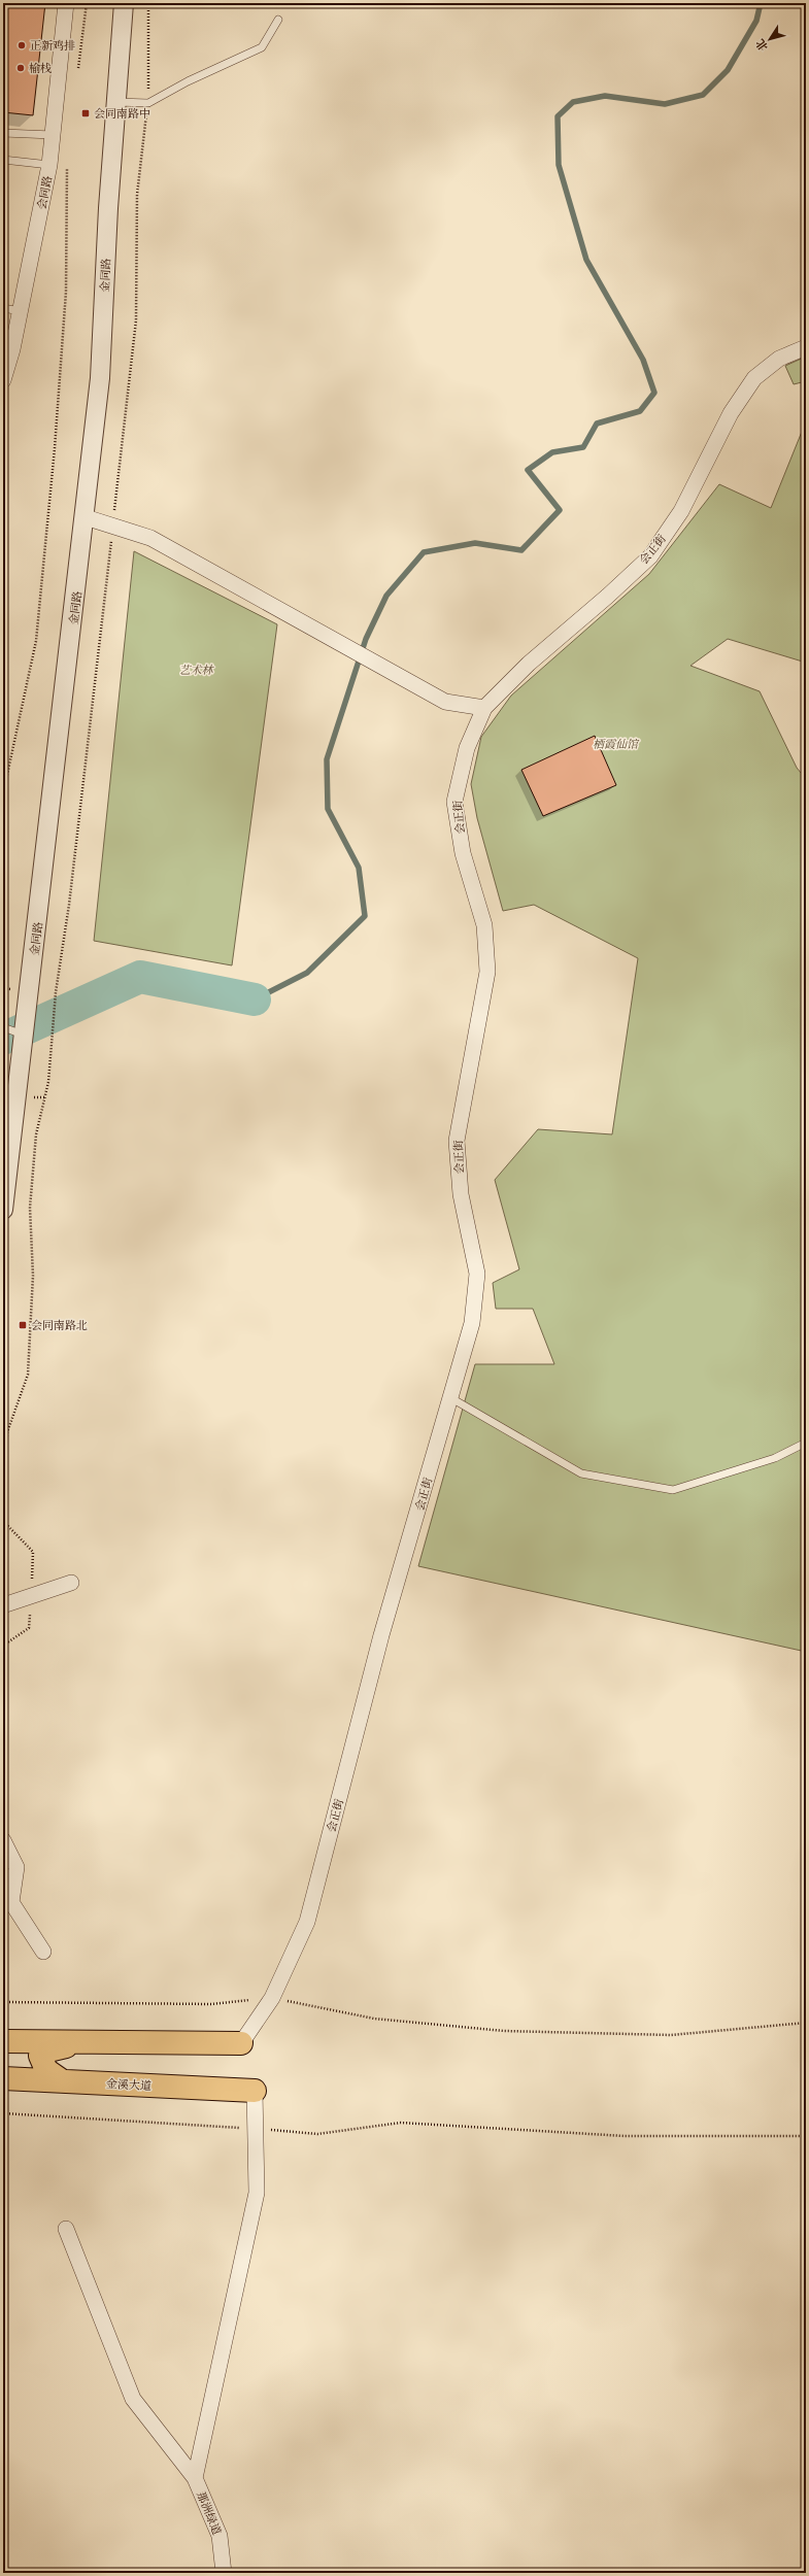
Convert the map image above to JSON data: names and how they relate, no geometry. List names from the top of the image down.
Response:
{
  "streets": {
    "main road": ["金溪大道"],
    "street": [
      "会同路",
      "金同路",
      "会正街",
      "那洲绿道"
    ]
  },
  "parks": ["艺术林", "栖霞仙馆"],
  "places": {
    "other": ["正新鸡排", "榆栈"],
    "transit": ["会同南路中", "会同南路北"]
  },
  "north": "bottom left"
}
